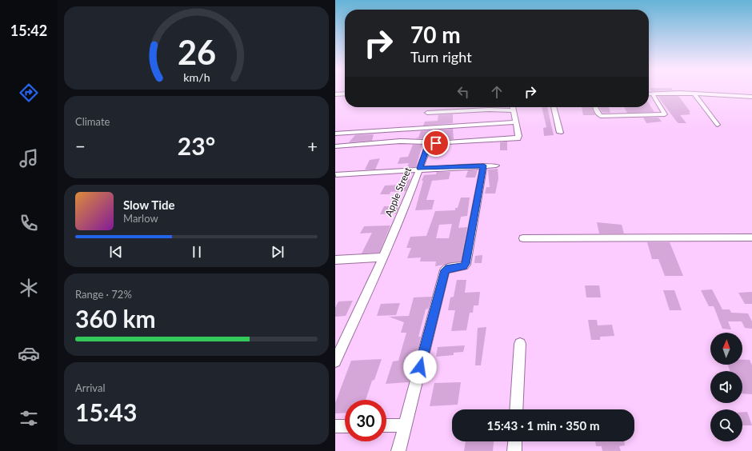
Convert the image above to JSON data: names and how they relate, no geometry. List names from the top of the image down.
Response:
{
  "streets": {
    "street": ["Apple Street"]
  },
  "north": "top",
  "page": {
    "tabs": "15:42",
    "turn": ["70 m", "Turn right"],
    "tile": [
      "Climate",
      ["Range · 72%", "360 km"],
      ["Arrival", "15:43"]
    ],
    "heat": ["−", "23°", "+"],
    "song": ["Slow Tide", "Marlow"],
    "limit": "30",
    "trip": "15:43 · 1 min · 350 m",
    "gauge": ["26", "km/h"]
  }
}
